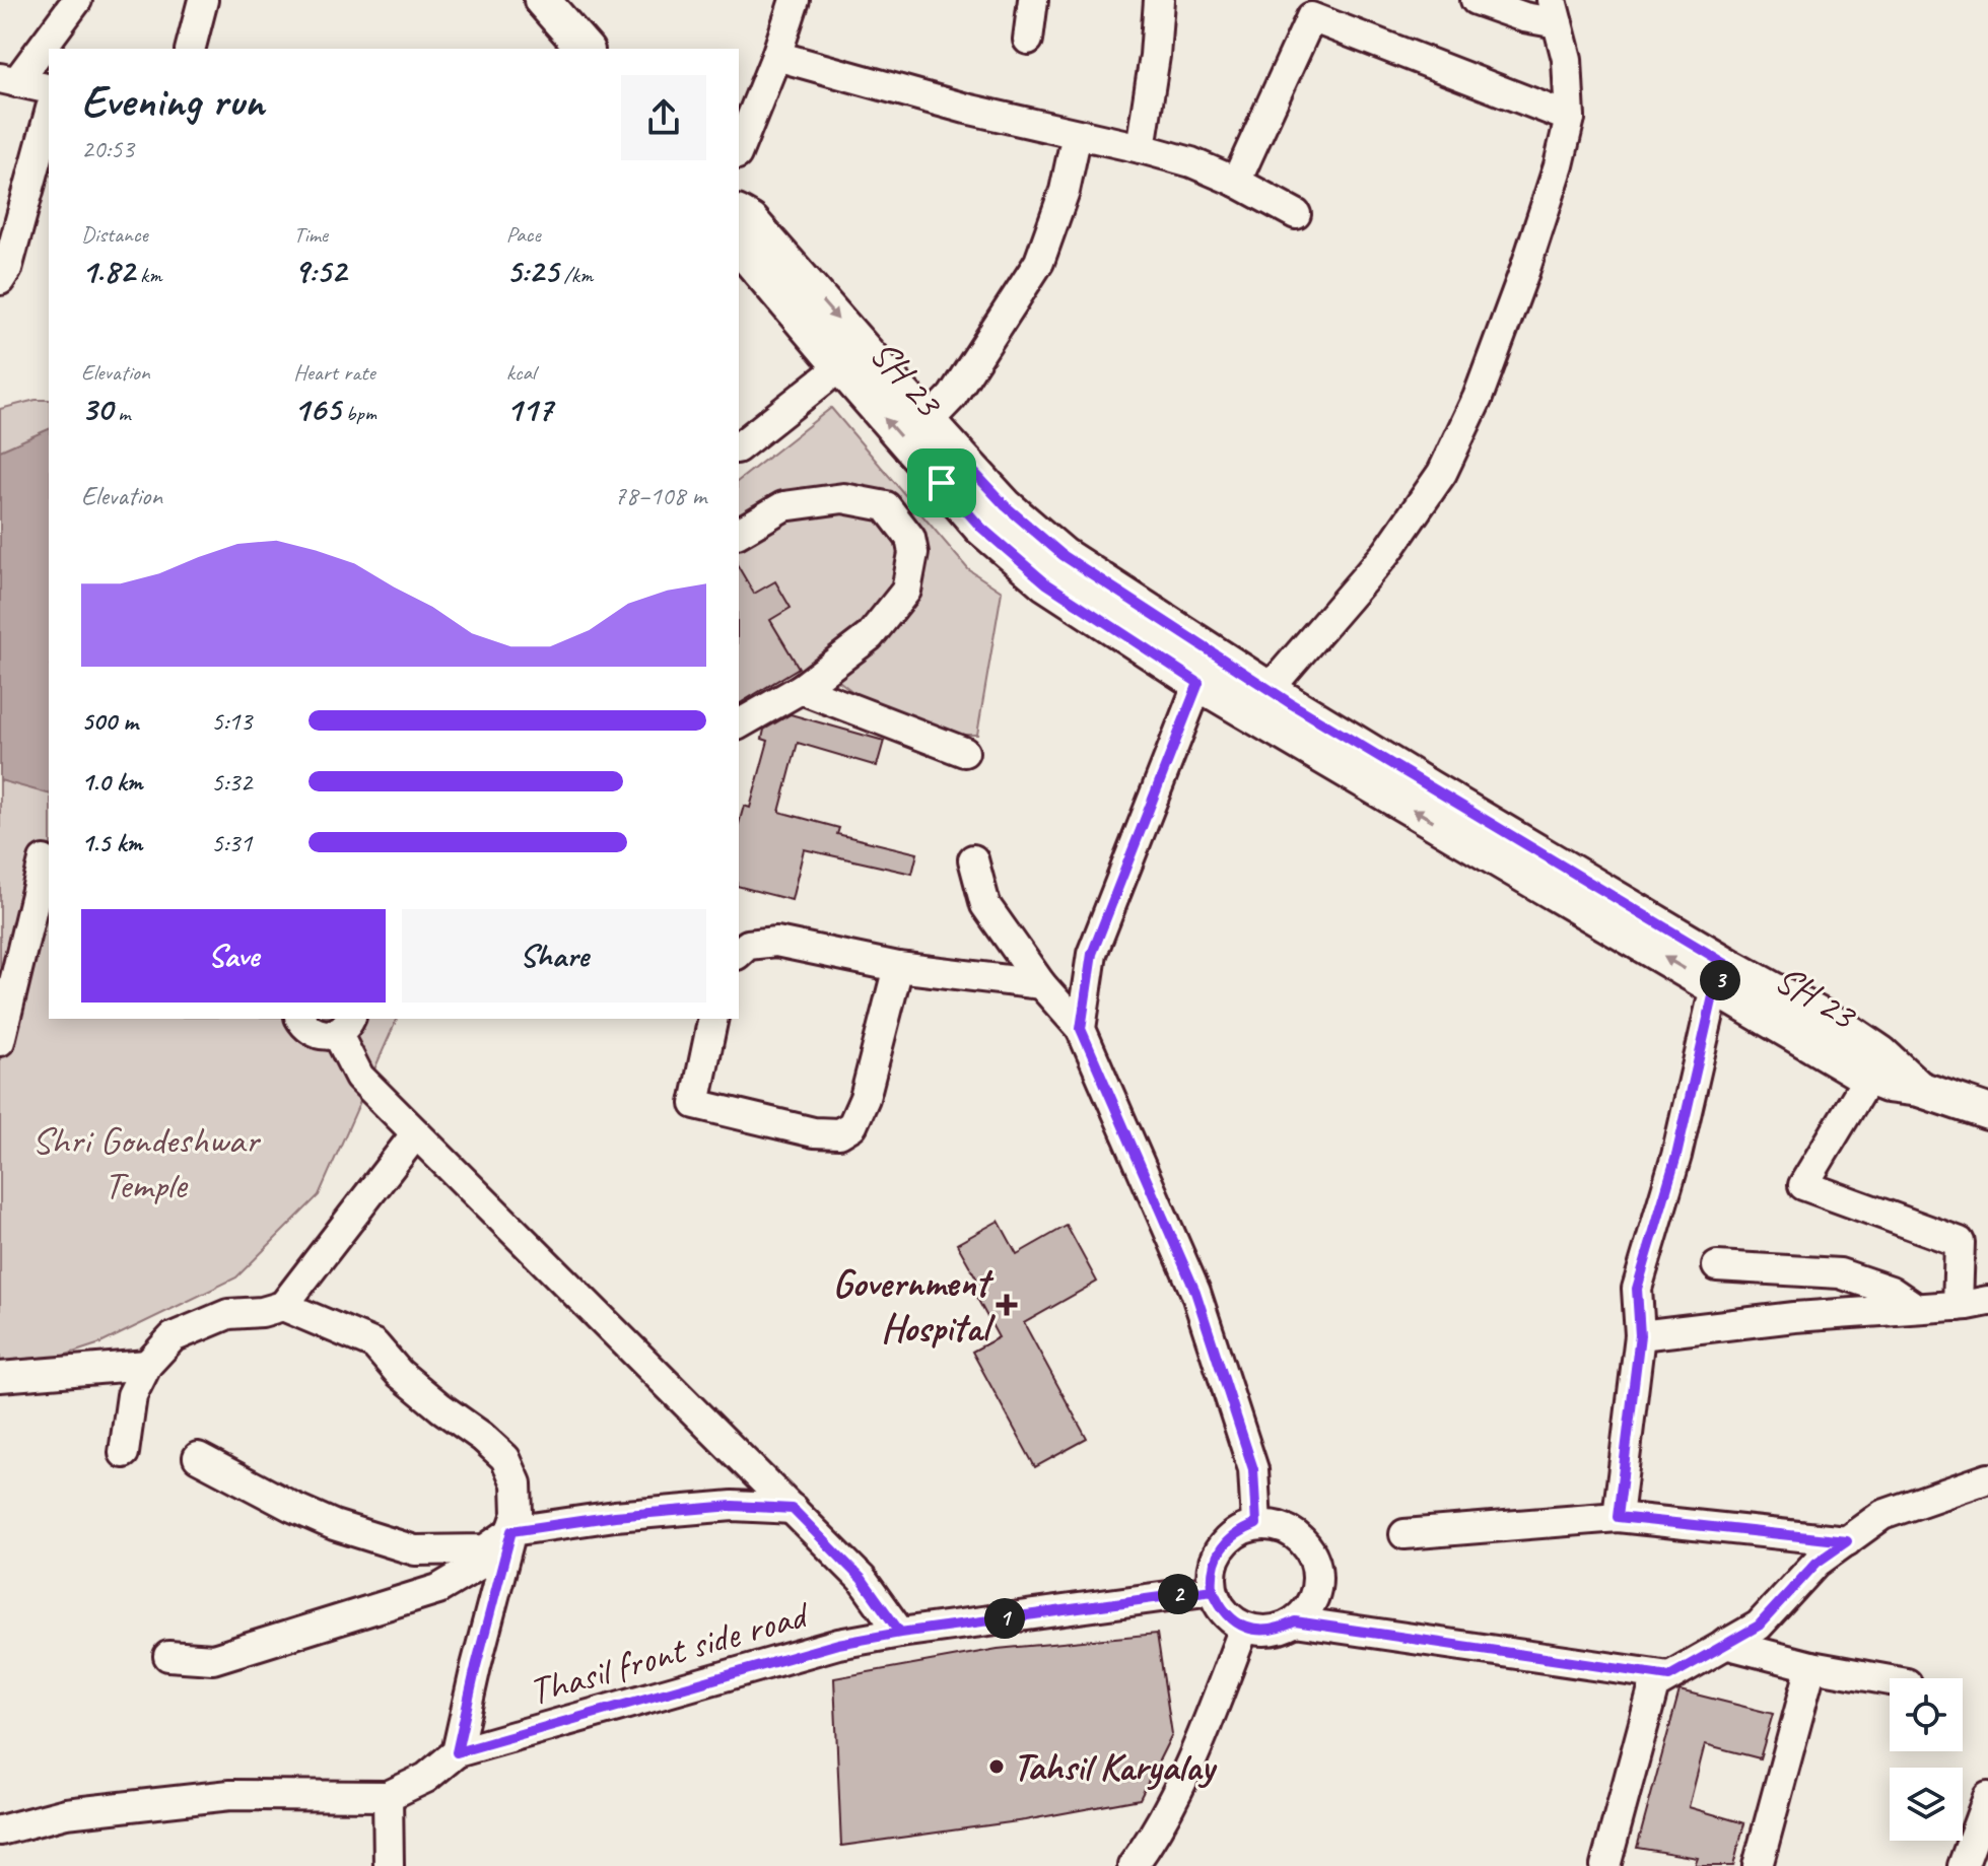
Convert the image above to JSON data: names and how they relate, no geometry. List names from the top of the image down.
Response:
{
  "streets": {
    "main road": ["SH 23"],
    "street": ["Thasil front side road"]
  },
  "parks": ["Shri Gondeshwar Temple"],
  "places": {
    "health": ["Government Hospital"],
    "other": ["Tahsil Karyalay"]
  },
  "page": {
    "heading": ["Evening run", "20:53"],
    "stats": [
      ["Distance", "1.82 km"],
      ["Time", "9:52"],
      ["Pace", "5:25 /km"],
      ["Elevation", "30 m"],
      ["Heart rate", "165 bpm"],
      ["kcal", "117"]
    ],
    "chart": ["Elevation", "78–108 m"],
    "list": [
      {
        "name": "500 m",
        "note": "5:13"
      },
      {
        "name": "1.0 km",
        "note": "5:32"
      },
      {
        "name": "1.5 km",
        "note": "5:31"
      }
    ],
    "buttons": ["Save", "Share"],
    "pins": ["3", "2", "1"]
  }
}
